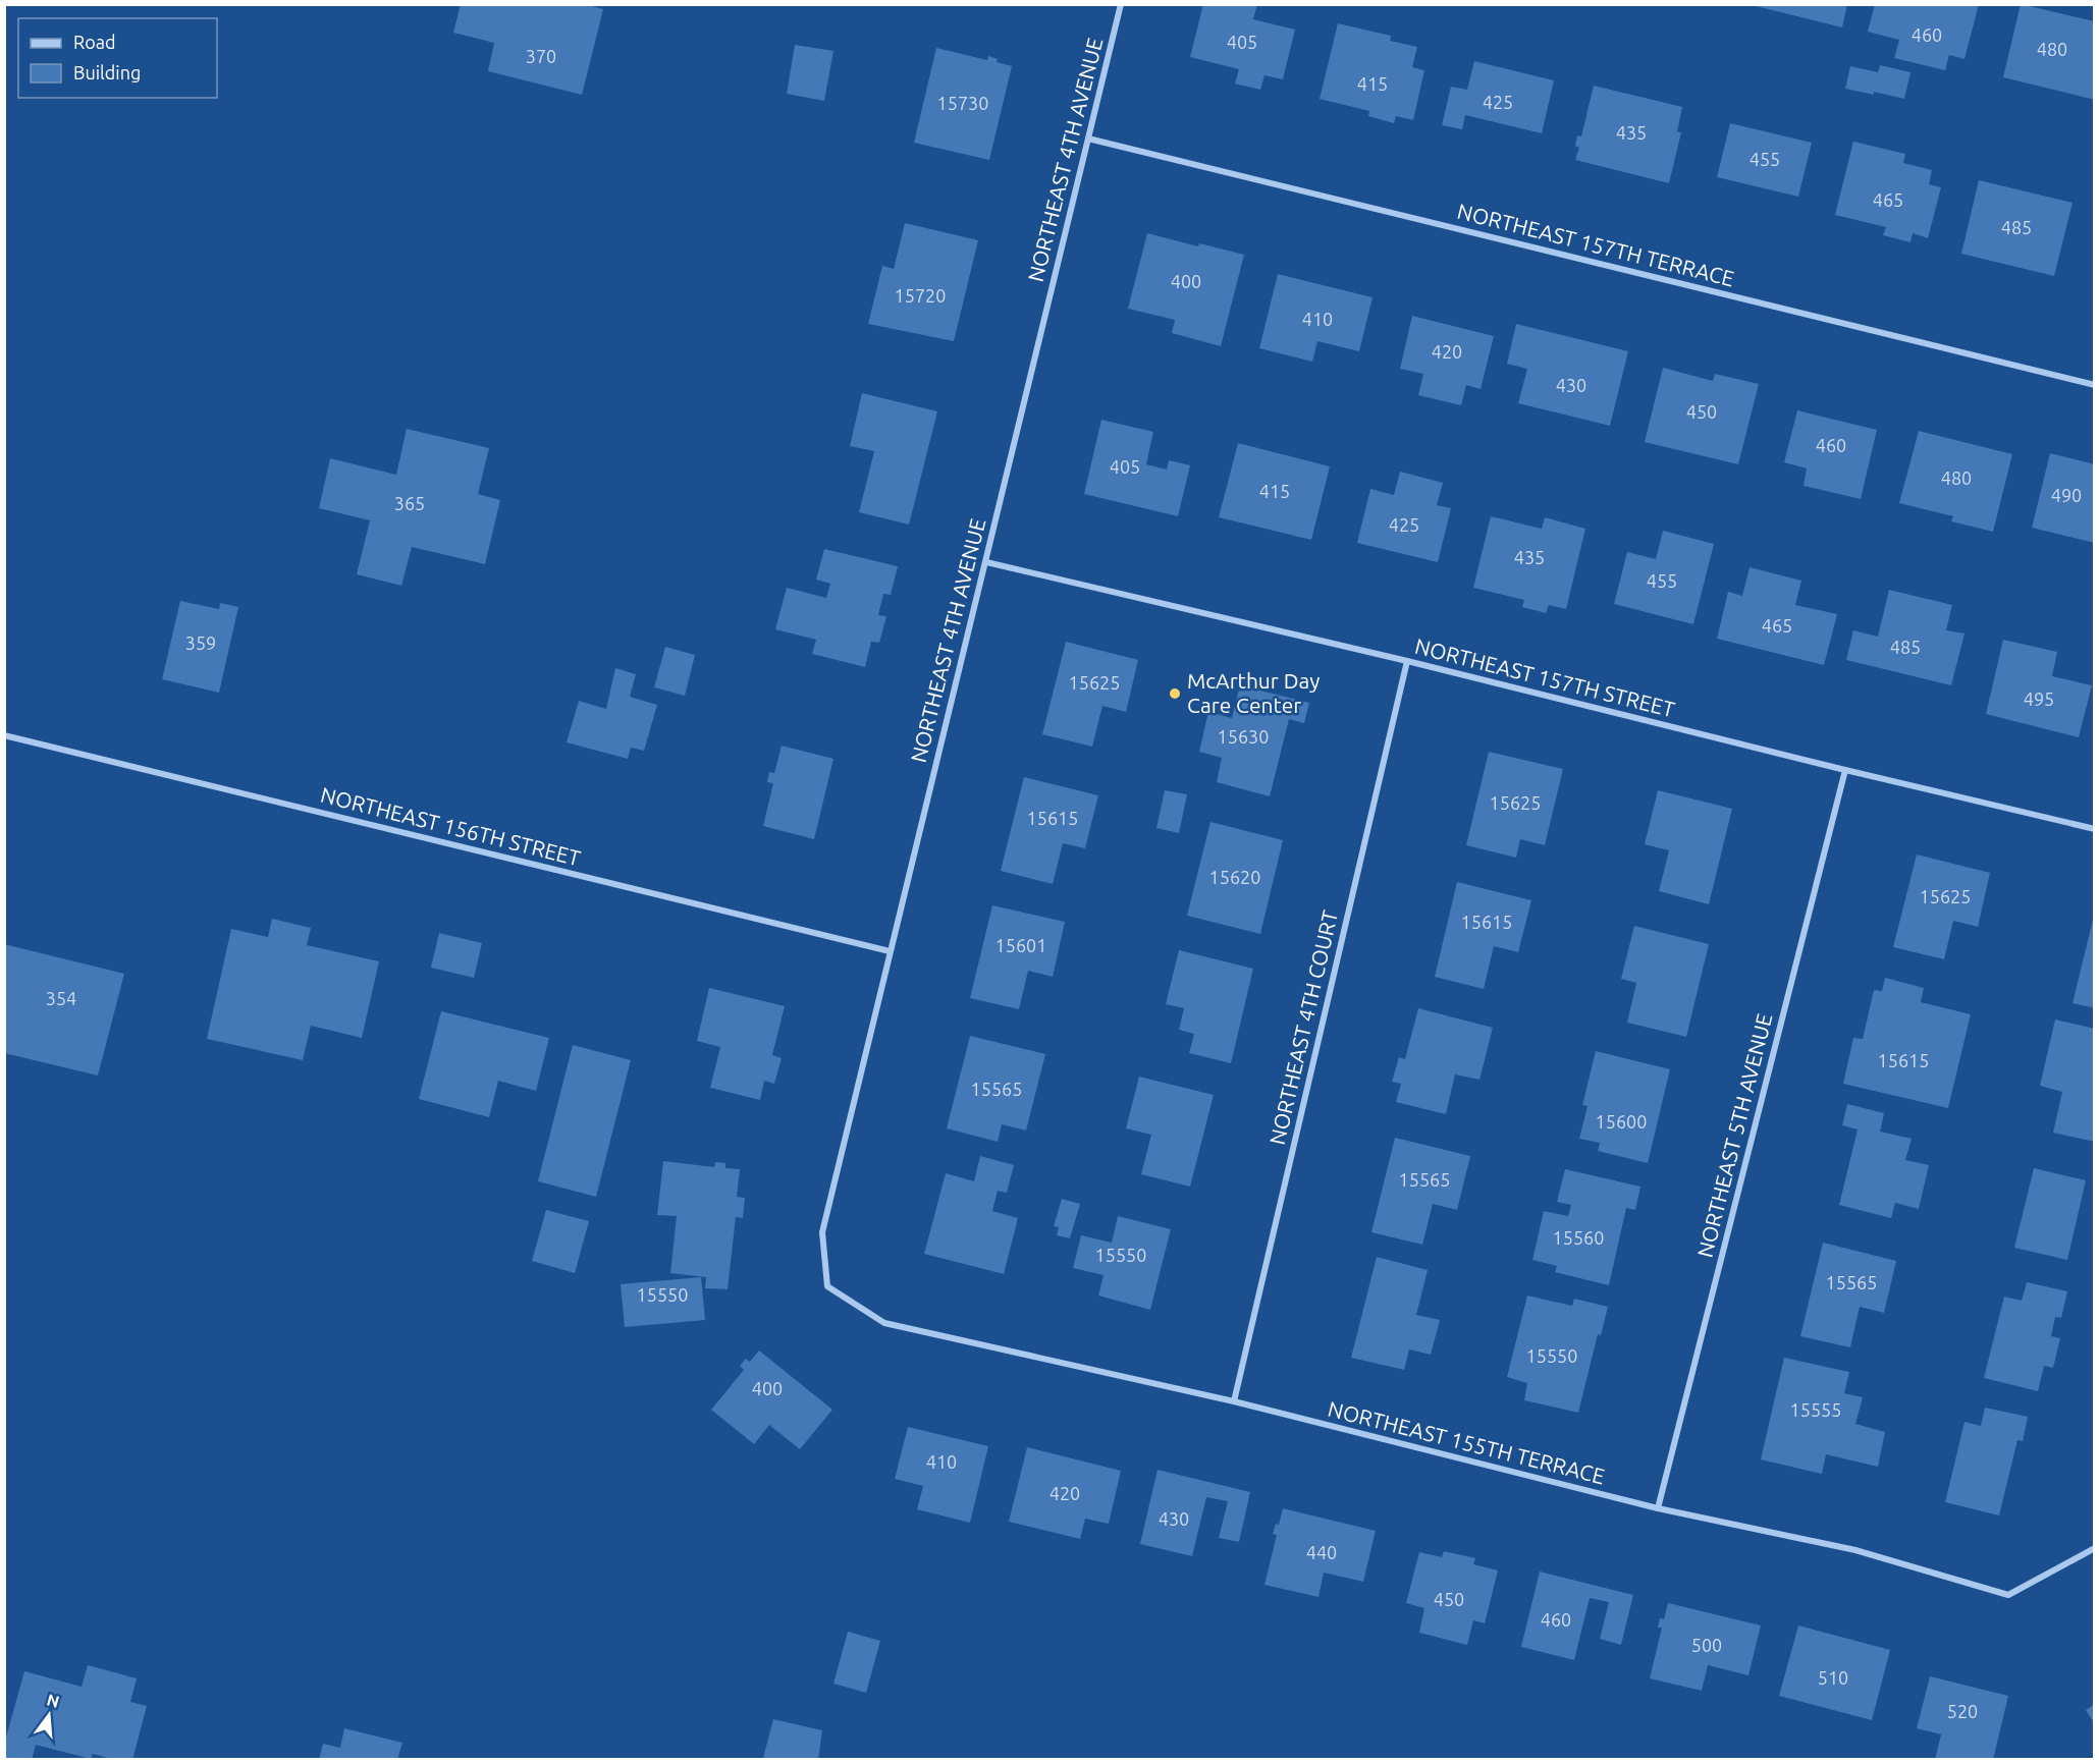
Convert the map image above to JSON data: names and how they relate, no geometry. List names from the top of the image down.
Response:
{
  "streets": {
    "street": [
      "NORTHEAST 4TH AVENUE",
      "NORTHEAST 157TH TERRACE",
      "NORTHEAST 157TH STREET",
      "NORTHEAST 156TH STREET",
      "NORTHEAST 4TH COURT",
      "NORTHEAST 5TH AVENUE",
      "NORTHEAST 155TH TERRACE"
    ]
  },
  "crossings": [
    ["NORTHEAST 4TH AVENUE", "NORTHEAST 157TH TERRACE"],
    ["NORTHEAST 4TH AVENUE", "NORTHEAST 157TH STREET"],
    ["NORTHEAST 4TH AVENUE", "NORTHEAST 156TH STREET"],
    ["NORTHEAST 4TH AVENUE", "NORTHEAST 155TH TERRACE"],
    ["NORTHEAST 157TH STREET", "NORTHEAST 4TH COURT"],
    ["NORTHEAST 157TH STREET", "NORTHEAST 5TH AVENUE"],
    ["NORTHEAST 4TH COURT", "NORTHEAST 155TH TERRACE"],
    ["NORTHEAST 5TH AVENUE", "NORTHEAST 155TH TERRACE"]
  ],
  "places": ["McArthur Day Care Center"],
  "house_numbers": [
    "460",
    "405",
    "480",
    "370",
    "415",
    "425",
    "15730",
    "435",
    "455",
    "465",
    "485",
    "400",
    "15720",
    "410",
    "420",
    "430",
    "450",
    "460",
    "405",
    "480",
    "415",
    "490",
    "365",
    "425",
    "435",
    "455",
    "465",
    "359",
    "485",
    "15625",
    "495",
    "15630",
    "15625",
    "15615",
    "15620",
    "15625",
    "15615",
    "15601",
    "354",
    "15615",
    "15565",
    "15600",
    "15565",
    "15560",
    "15550",
    "15565",
    "15550",
    "15550",
    "400",
    "15555",
    "410",
    "420",
    "430",
    "440",
    "450",
    "460",
    "500",
    "510",
    "520"
  ],
  "legend": ["Road", "Building"],
  "north": "top"
}
